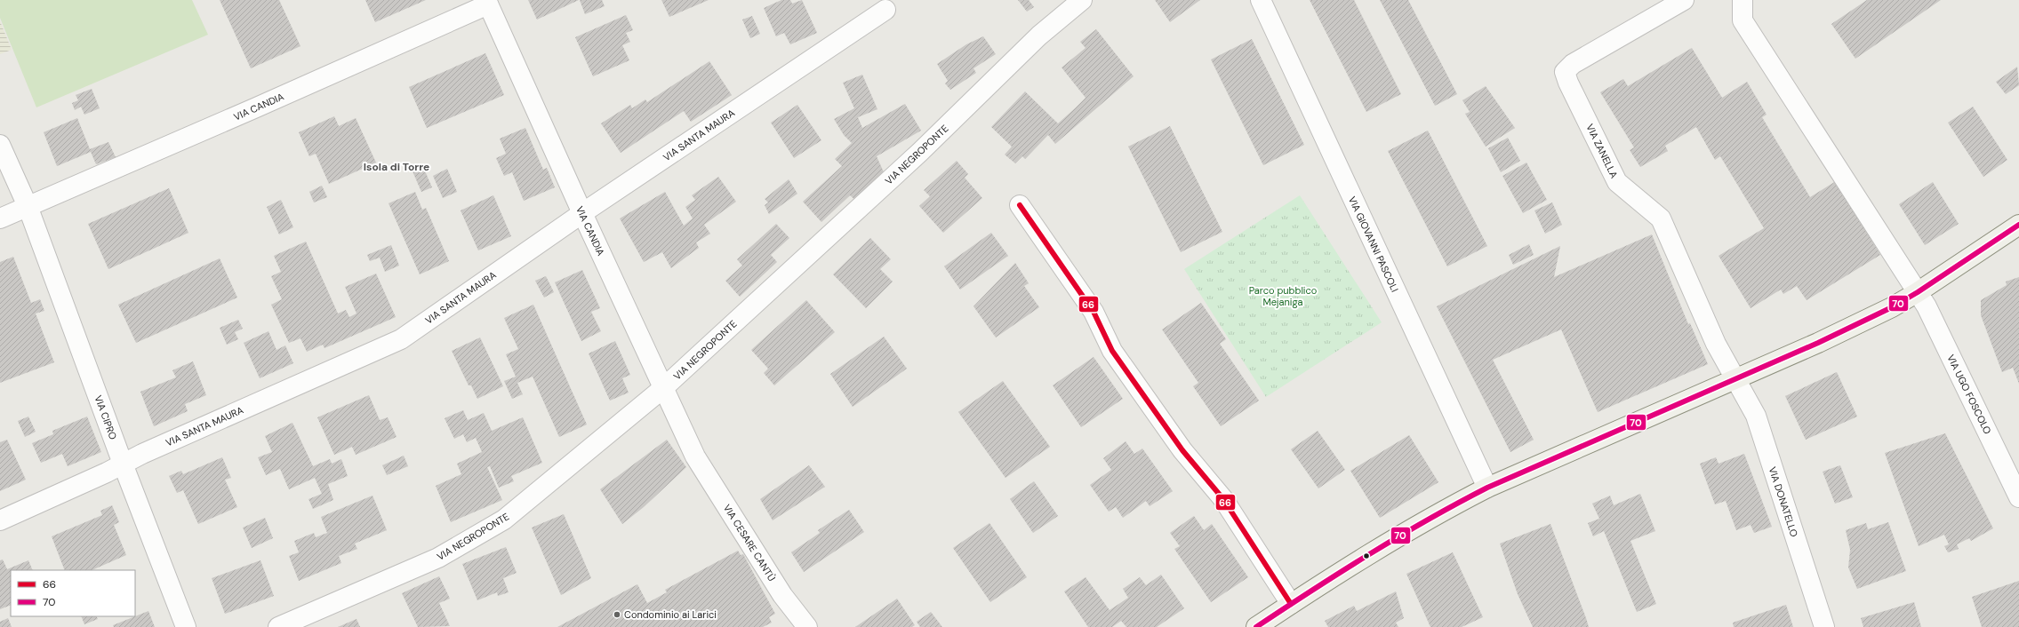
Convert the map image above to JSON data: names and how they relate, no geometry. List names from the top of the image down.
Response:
{
  "streets": {
    "street": [
      "VIA CANDIA",
      "VIA SANTA MAURA",
      "VIA ZANELLA",
      "VIA NEGROPONTE",
      "VIA GIOVANNI PASCOLI",
      "VIA UGO FOSCOLO",
      "VIA CIPRO",
      "VIA DONATELLO",
      "VIA CESARE CANTÙ"
    ]
  },
  "crossings": [
    ["VIA CANDIA", "VIA SANTA MAURA"],
    ["VIA CANDIA", "VIA NEGROPONTE"],
    ["VIA CANDIA", "VIA CIPRO"],
    ["VIA CANDIA", "VIA CESARE CANTÙ"],
    ["VIA SANTA MAURA", "VIA CIPRO"],
    ["VIA ZANELLA", "VIA DONATELLO"]
  ],
  "districts": ["Isola di Torre"],
  "parks": ["Parco pubblico Mejaniga"],
  "places": ["Condominio ai Larici"],
  "lines": ["transit line 66", "transit line 70"],
  "legend": ["66", "70"]
}
